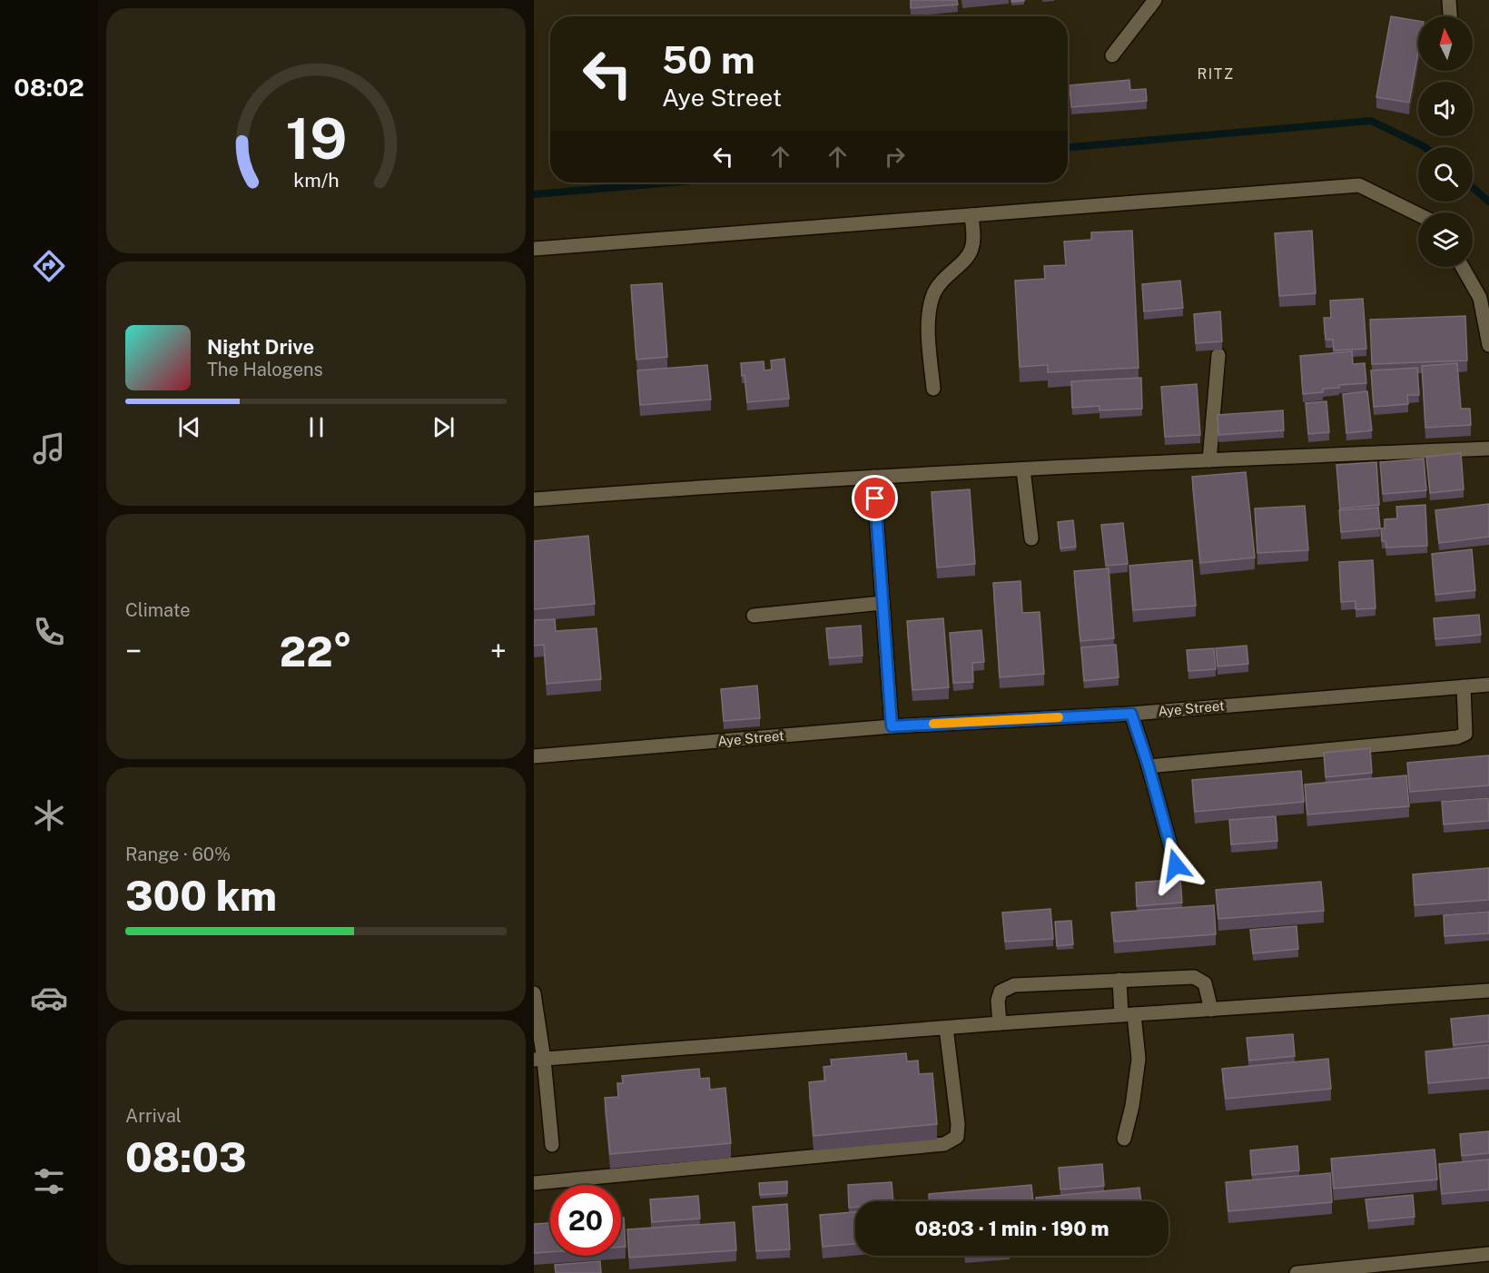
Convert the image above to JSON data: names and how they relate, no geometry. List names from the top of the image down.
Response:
{
  "streets": {
    "street": ["Aye Street"]
  },
  "districts": ["RITZ"],
  "north": "top",
  "page": {
    "tabs": "08:02",
    "turn": ["50 m", "Aye Street"],
    "song": ["Night Drive", "The Halogens"],
    "tile": [
      "Climate",
      ["Range · 60%", "300 km"],
      ["Arrival", "08:03"]
    ],
    "heat": ["−", "22°", "+"],
    "limit": "20",
    "trip": "08:03 · 1 min · 190 m",
    "gauge": ["19", "km/h"]
  }
}
